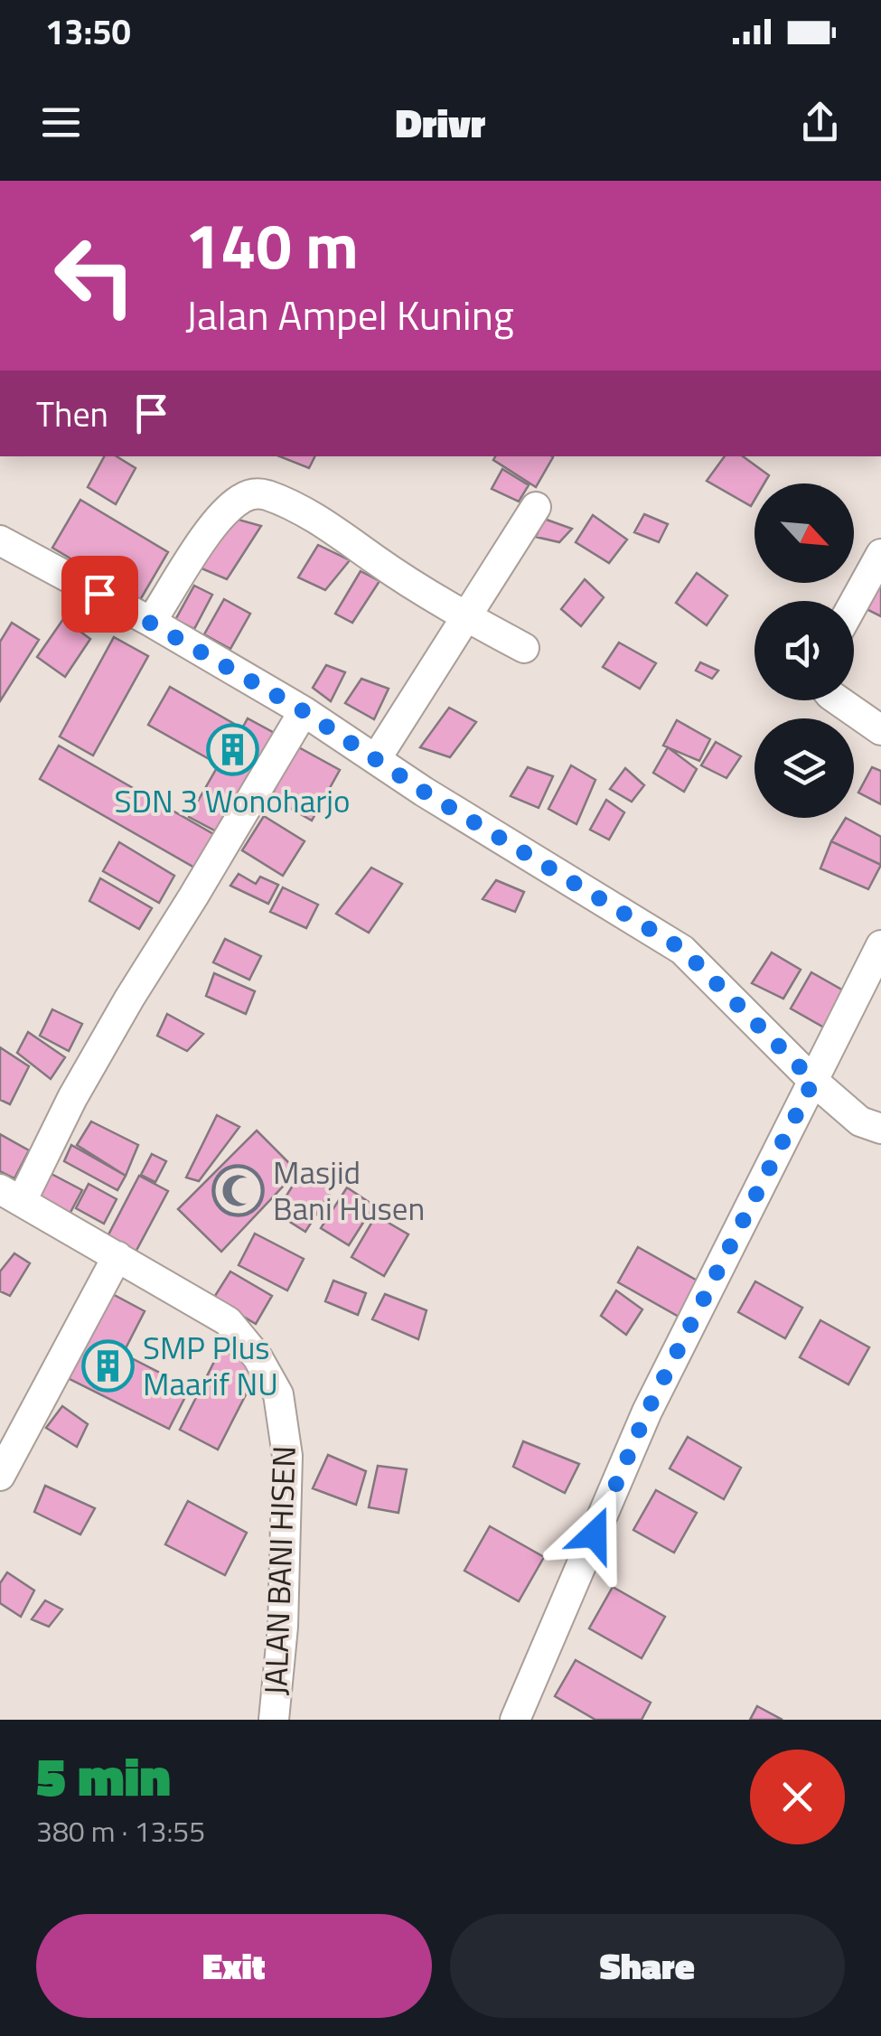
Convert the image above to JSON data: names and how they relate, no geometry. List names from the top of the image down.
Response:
{
  "streets": {
    "street": ["JALAN BANI HISEN"]
  },
  "places": {
    "building": ["SDN 3 Wonoharjo", "SMP Plus Maarif NU"],
    "mosque": ["Masjid Bani Husen"]
  },
  "north": "bottom right",
  "page": {
    "status": "13:50",
    "header": "Drivr",
    "turn": ["140 m", "Jalan Ampel Kuning"],
    "then": "Then",
    "heading": ["5 min", "380 m · 13:55"],
    "buttons": ["Exit", "Share"]
  }
}
